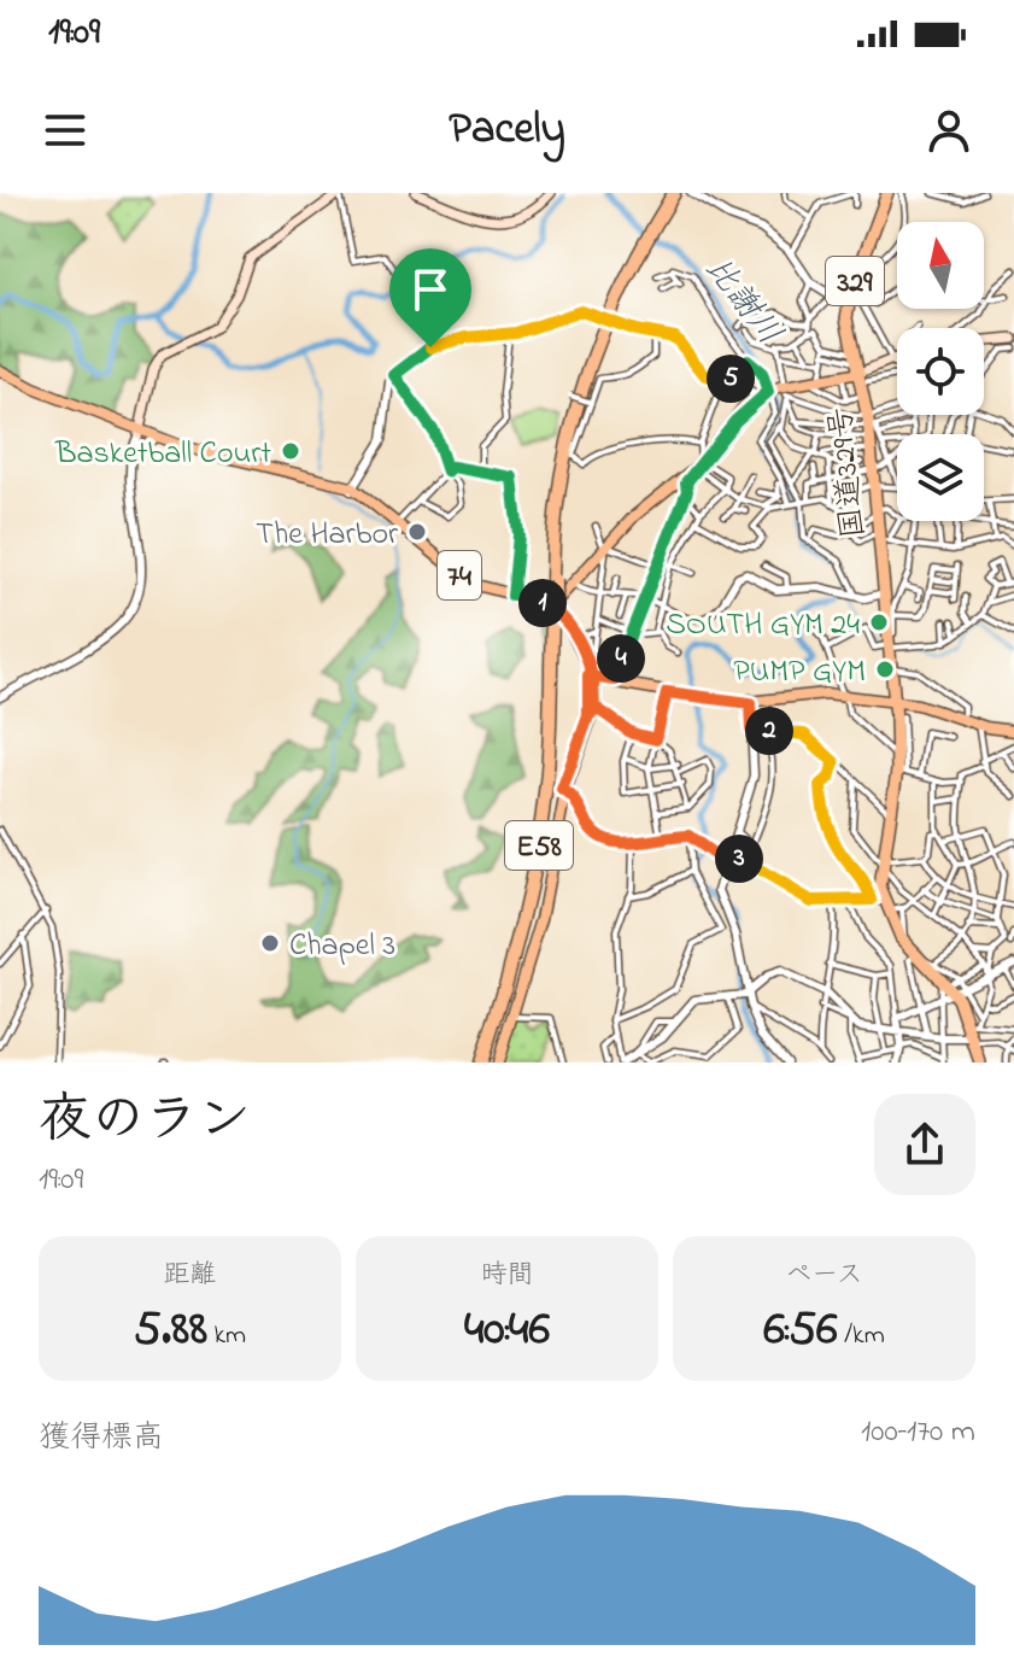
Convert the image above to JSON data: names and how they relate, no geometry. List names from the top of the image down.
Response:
{
  "streets": {
    "highway": ["329", "国道329号", "E58"],
    "main road": ["74"]
  },
  "crossings": [
    ["329", "国道329号"],
    ["74", "E58"]
  ],
  "water": ["比謝川"],
  "places": [
    "Basketball Court",
    "The Harbor",
    "SOUTH GYM 24",
    "PUMP GYM",
    "Chapel 3"
  ],
  "north": "top",
  "page": {
    "status": "19:09",
    "header": "Pacely",
    "pins": [
      "5",
      "1",
      "4",
      "2",
      "3"
    ],
    "heading": ["夜のラン", "19:09"],
    "stats": [
      ["距離", "5.88 km"],
      ["時間", "40:46"],
      ["ペース", "6:56 /km"]
    ],
    "chart": ["獲得標高", "100–170 m"]
  }
}
